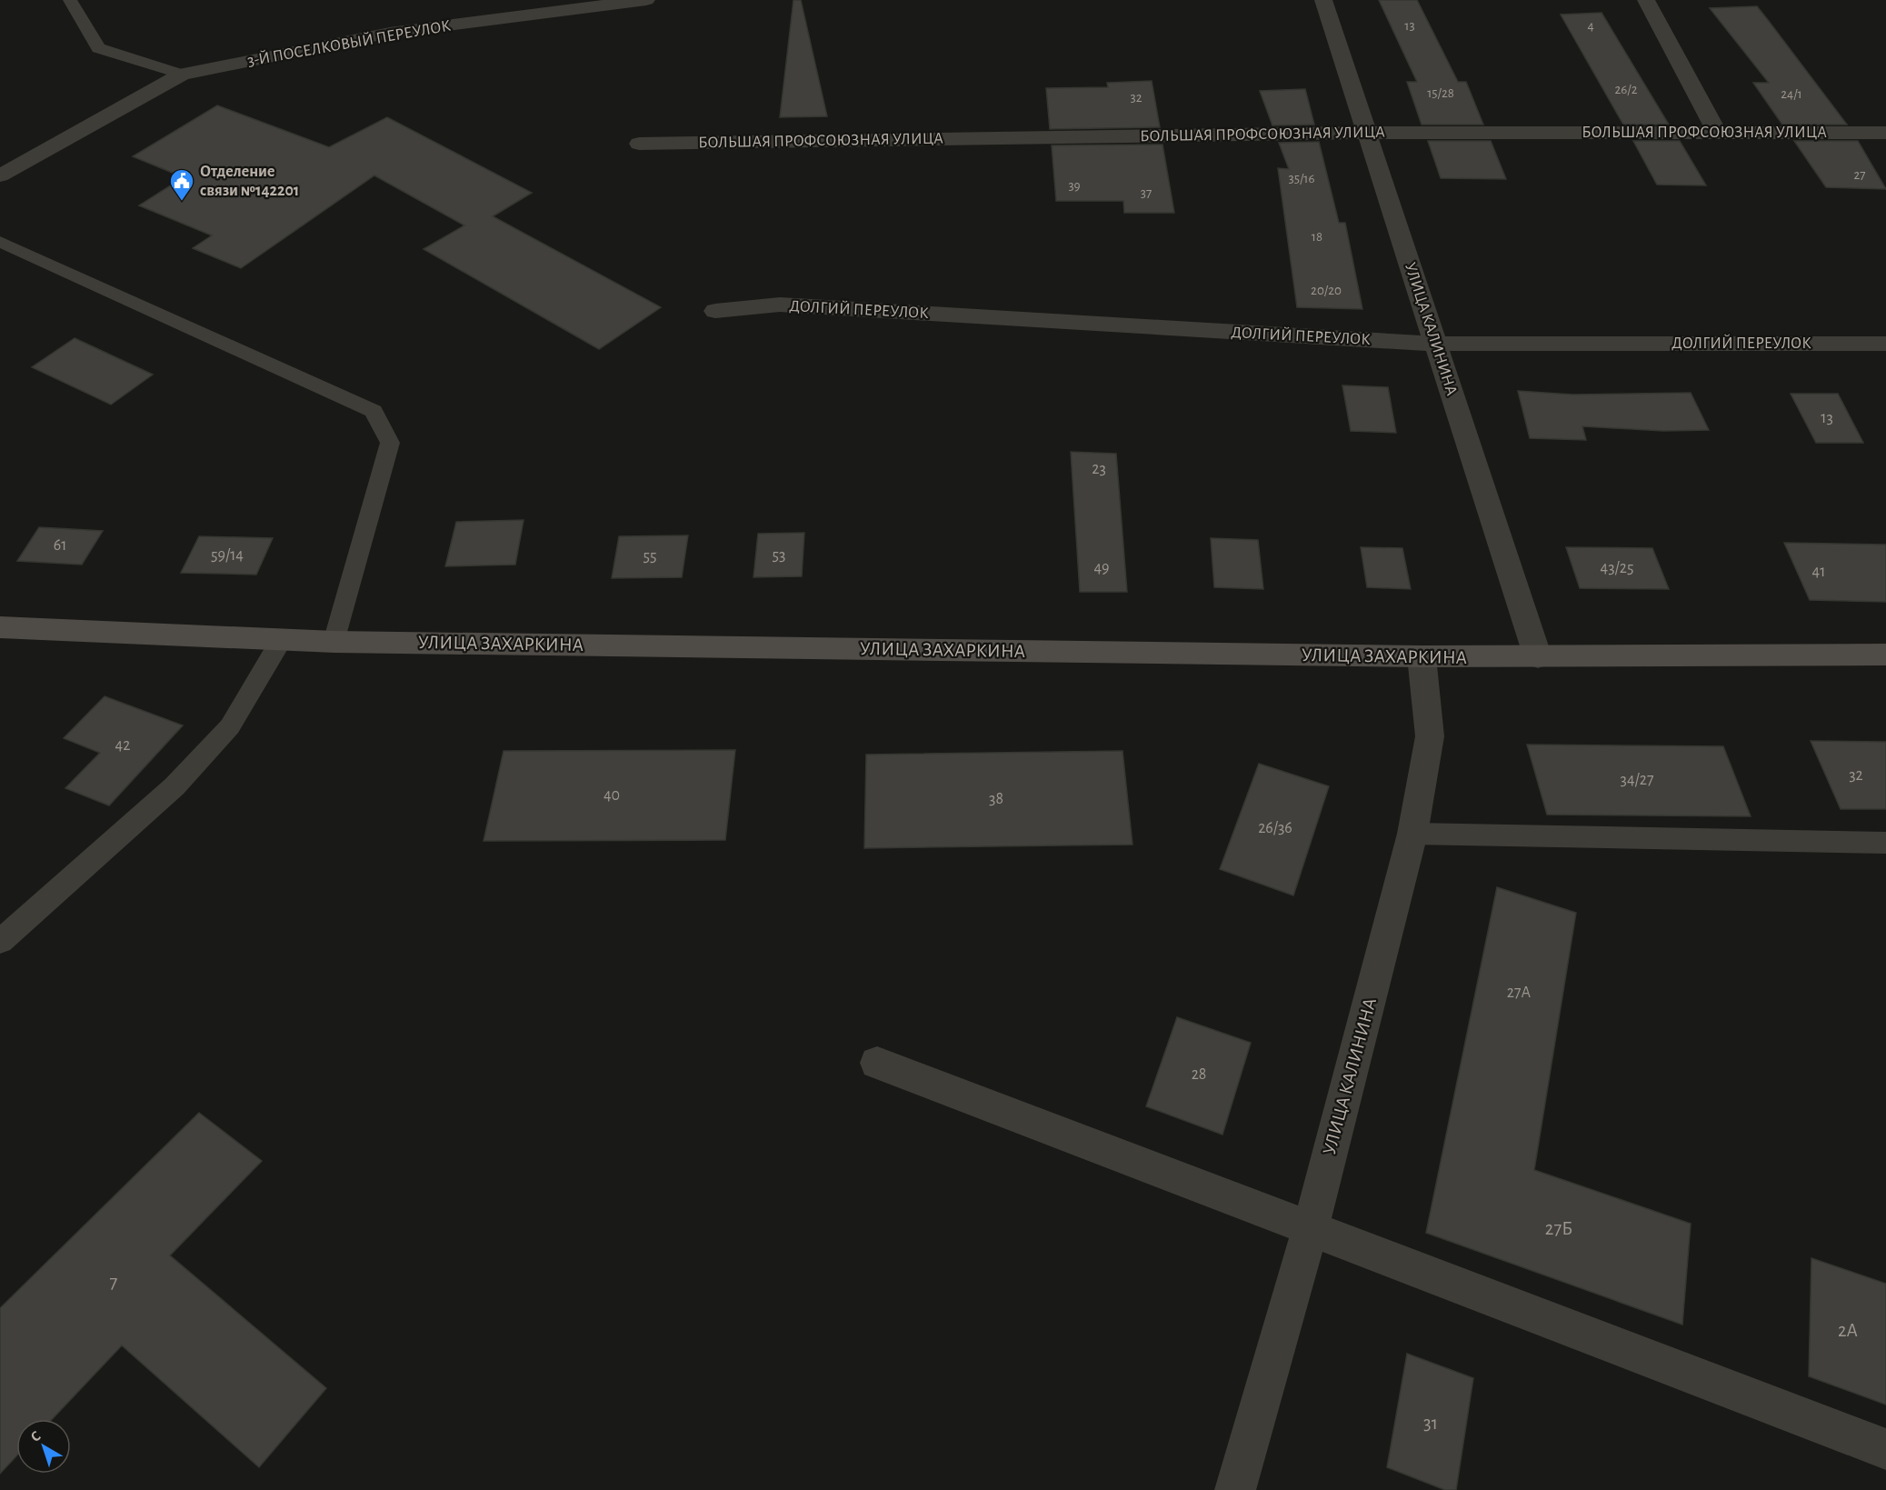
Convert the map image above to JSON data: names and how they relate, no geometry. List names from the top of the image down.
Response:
{
  "streets": {
    "street": [
      "3-Й ПОСЕЛКОВЫЙ ПЕРЕУЛОК",
      "БОЛЬШАЯ ПРОФСОЮЗНАЯ УЛИЦА",
      "ДОЛГИЙ ПЕРЕУЛОК",
      "УЛИЦА КАЛИНИНА",
      "УЛИЦА ЗАХАРКИНА"
    ]
  },
  "crossings": [
    ["БОЛЬШАЯ ПРОФСОЮЗНАЯ УЛИЦА", "УЛИЦА КАЛИНИНА"],
    ["ДОЛГИЙ ПЕРЕУЛОК", "УЛИЦА КАЛИНИНА"],
    ["УЛИЦА КАЛИНИНА", "УЛИЦА ЗАХАРКИНА"]
  ],
  "places": {
    "public building": ["Отделение связи №142201"]
  },
  "house_numbers": [
    "13",
    "4",
    "26/2",
    "15/28",
    "24/1",
    "32",
    "27",
    "35/16",
    "39",
    "37",
    "18",
    "20/20",
    "13",
    "23",
    "61",
    "59/14",
    "53",
    "55",
    "49",
    "43/25",
    "41",
    "42",
    "32",
    "34/27",
    "40",
    "38",
    "26/36",
    "27А",
    "28",
    "27Б",
    "7",
    "2А",
    "31"
  ],
  "north": "top left"
}
